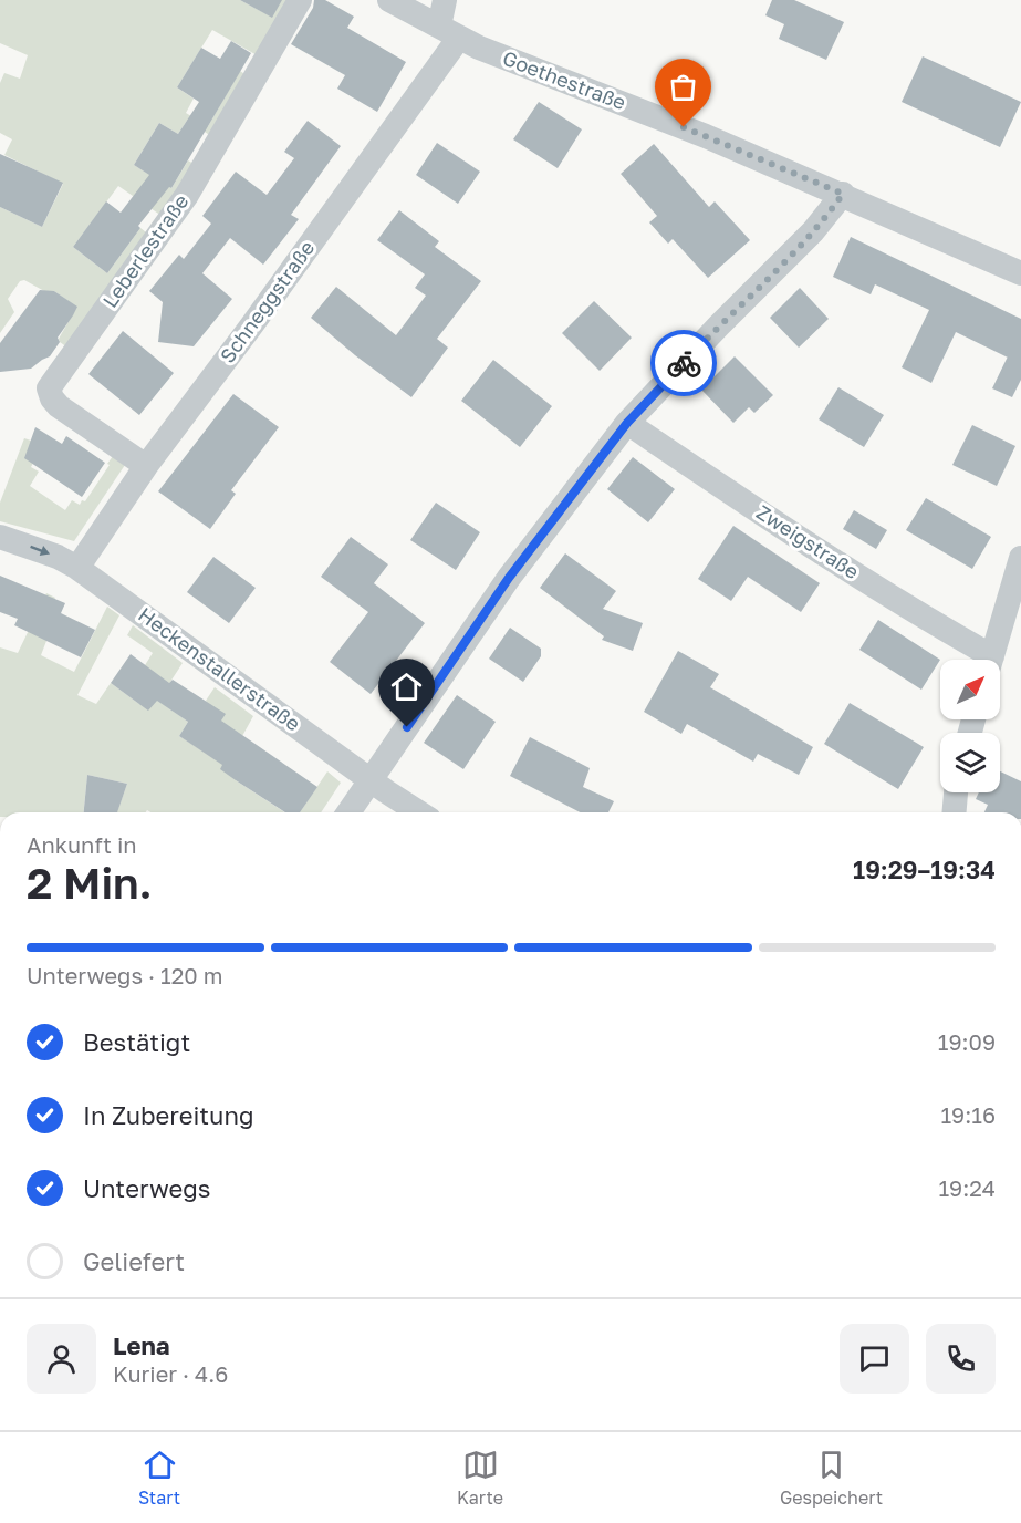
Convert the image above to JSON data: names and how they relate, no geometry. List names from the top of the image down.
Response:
{
  "streets": {
    "street": [
      "Goethestraße",
      "Leberlestraße",
      "Schneggstraße",
      "Zweigstraße",
      "Heckenstallerstraße"
    ]
  },
  "crossings": [
    ["Goethestraße", "Schneggstraße"],
    ["Leberlestraße", "Schneggstraße"],
    ["Schneggstraße", "Heckenstallerstraße"]
  ],
  "north": "top right",
  "page": {
    "heading": ["2 Min.", "Ankunft in", "19:29–19:34"],
    "panel": ["Lena", "Kurier · 4.6"],
    "bar": "Unterwegs · 120 m",
    "list": [
      ["Bestätigt", "19:09"],
      ["In Zubereitung", "19:16"],
      ["Unterwegs", "19:24"],
      "Geliefert"
    ],
    "tabs": ["Start", "Karte", "Gespeichert"]
  }
}
